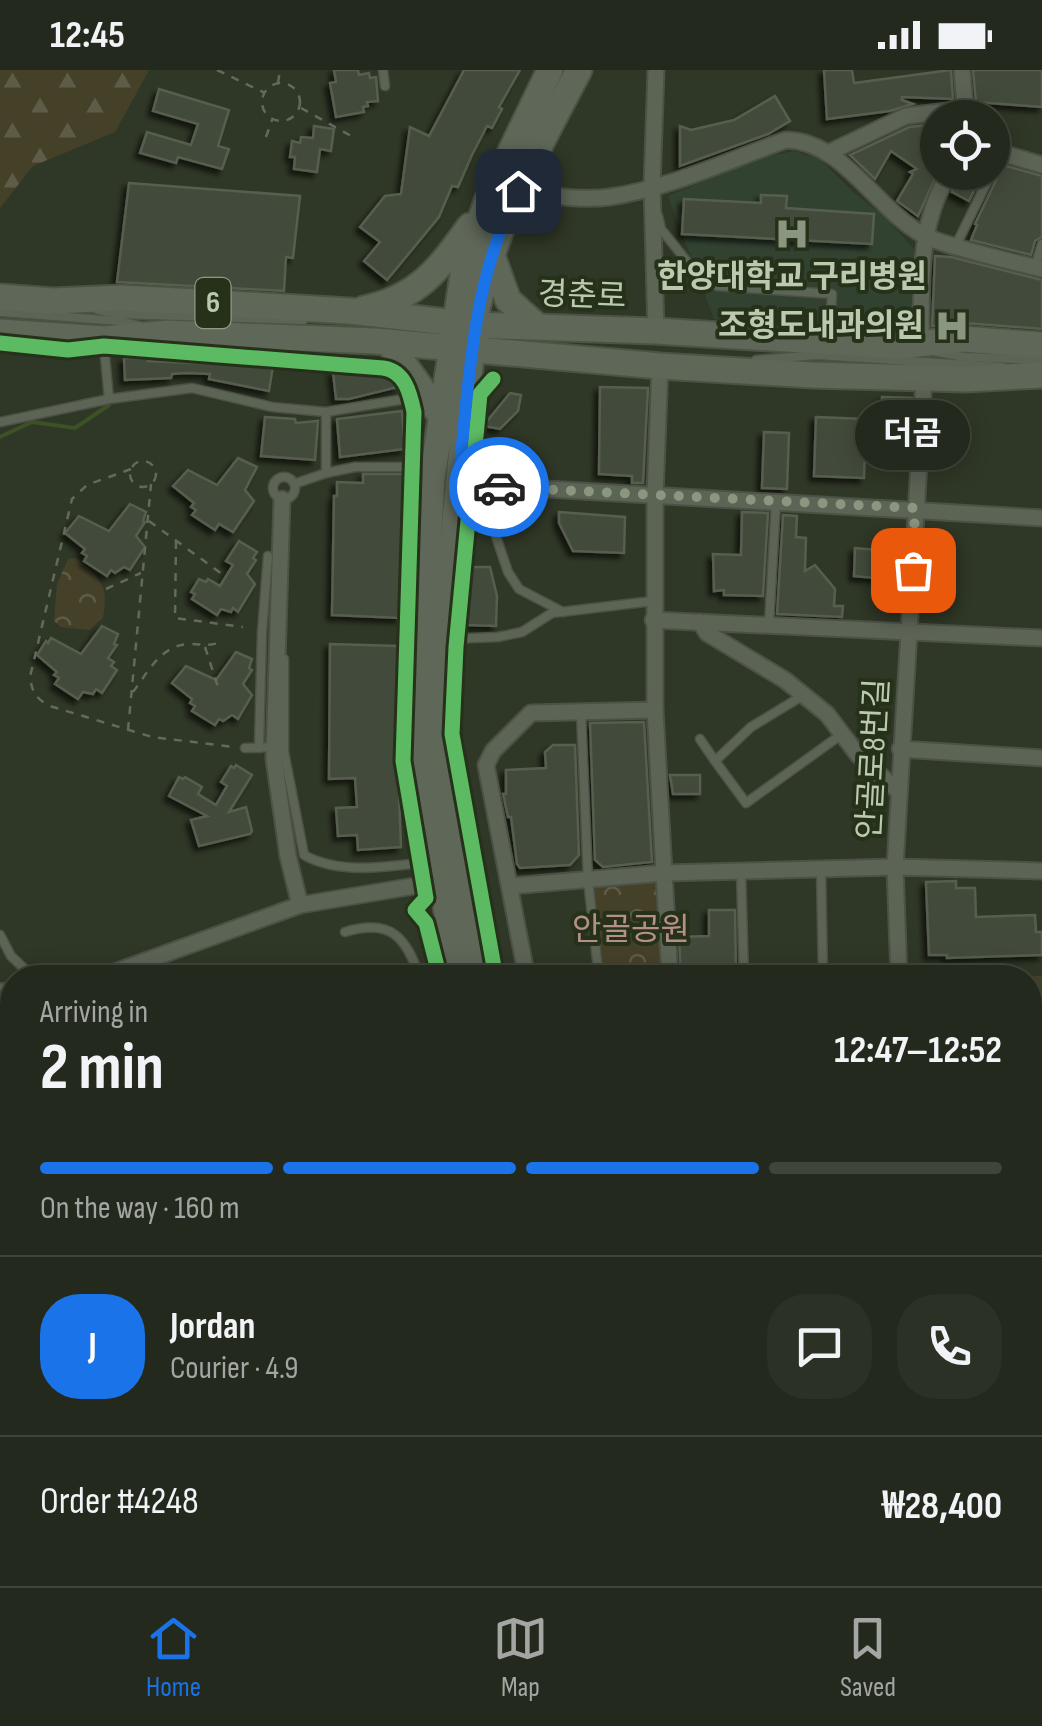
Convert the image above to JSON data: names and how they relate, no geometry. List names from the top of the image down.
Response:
{
  "streets": {
    "main road": ["경춘로", "6"],
    "street": ["안골로8번길"]
  },
  "crossings": [
    ["경춘로", "안골로8번길"]
  ],
  "parks": ["안골공원"],
  "places": {
    "hospital": ["한양대학교 구리병원", "조형도내과의원"],
    "other": ["더곰"]
  },
  "page": {
    "status": "12:45",
    "bubble": "더곰",
    "heading": ["2 min", "Arriving in", "12:47–12:52"],
    "panel": [
      "Jordan",
      "Courier · 4.9",
      "Order #4248",
      "₩28,400"
    ],
    "bar": "On the way · 160 m",
    "round": "J",
    "tabs": ["Home", "Map", "Saved"]
  }
}
